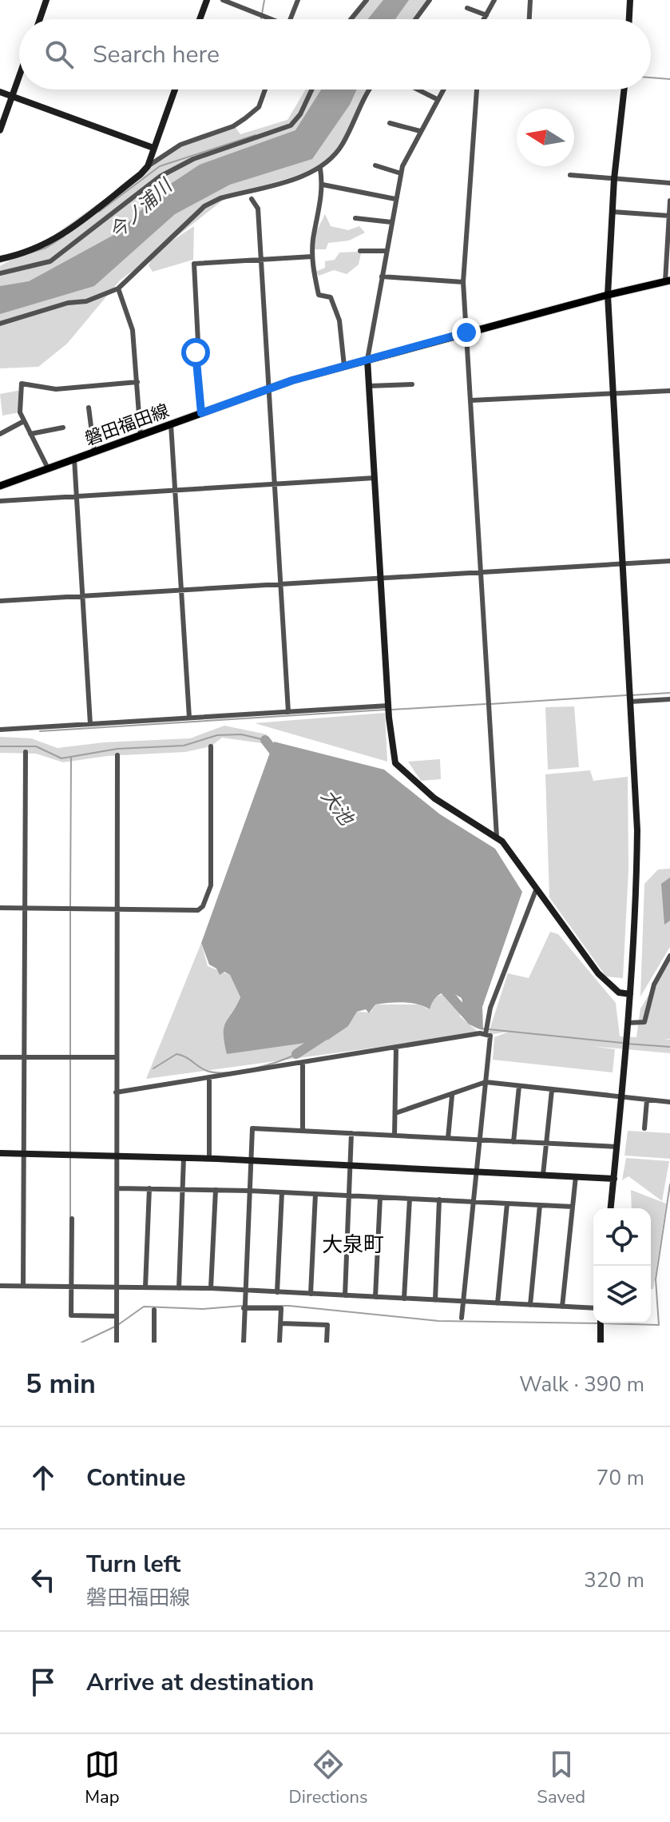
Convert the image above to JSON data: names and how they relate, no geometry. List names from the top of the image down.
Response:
{
  "streets": {
    "main road": ["磐田福田線"]
  },
  "districts": ["大泉町"],
  "water": ["今ノ浦川", "大池"],
  "north": "left",
  "page": {
    "search": "Search here",
    "heading": ["5 min", "Walk · 390 m"],
    "list": [
      ["Continue", "70 m"],
      ["Turn left", "磐田福田線", "320 m"],
      "Arrive at destination"
    ],
    "nav": ["Map", "Directions", "Saved"]
  }
}
